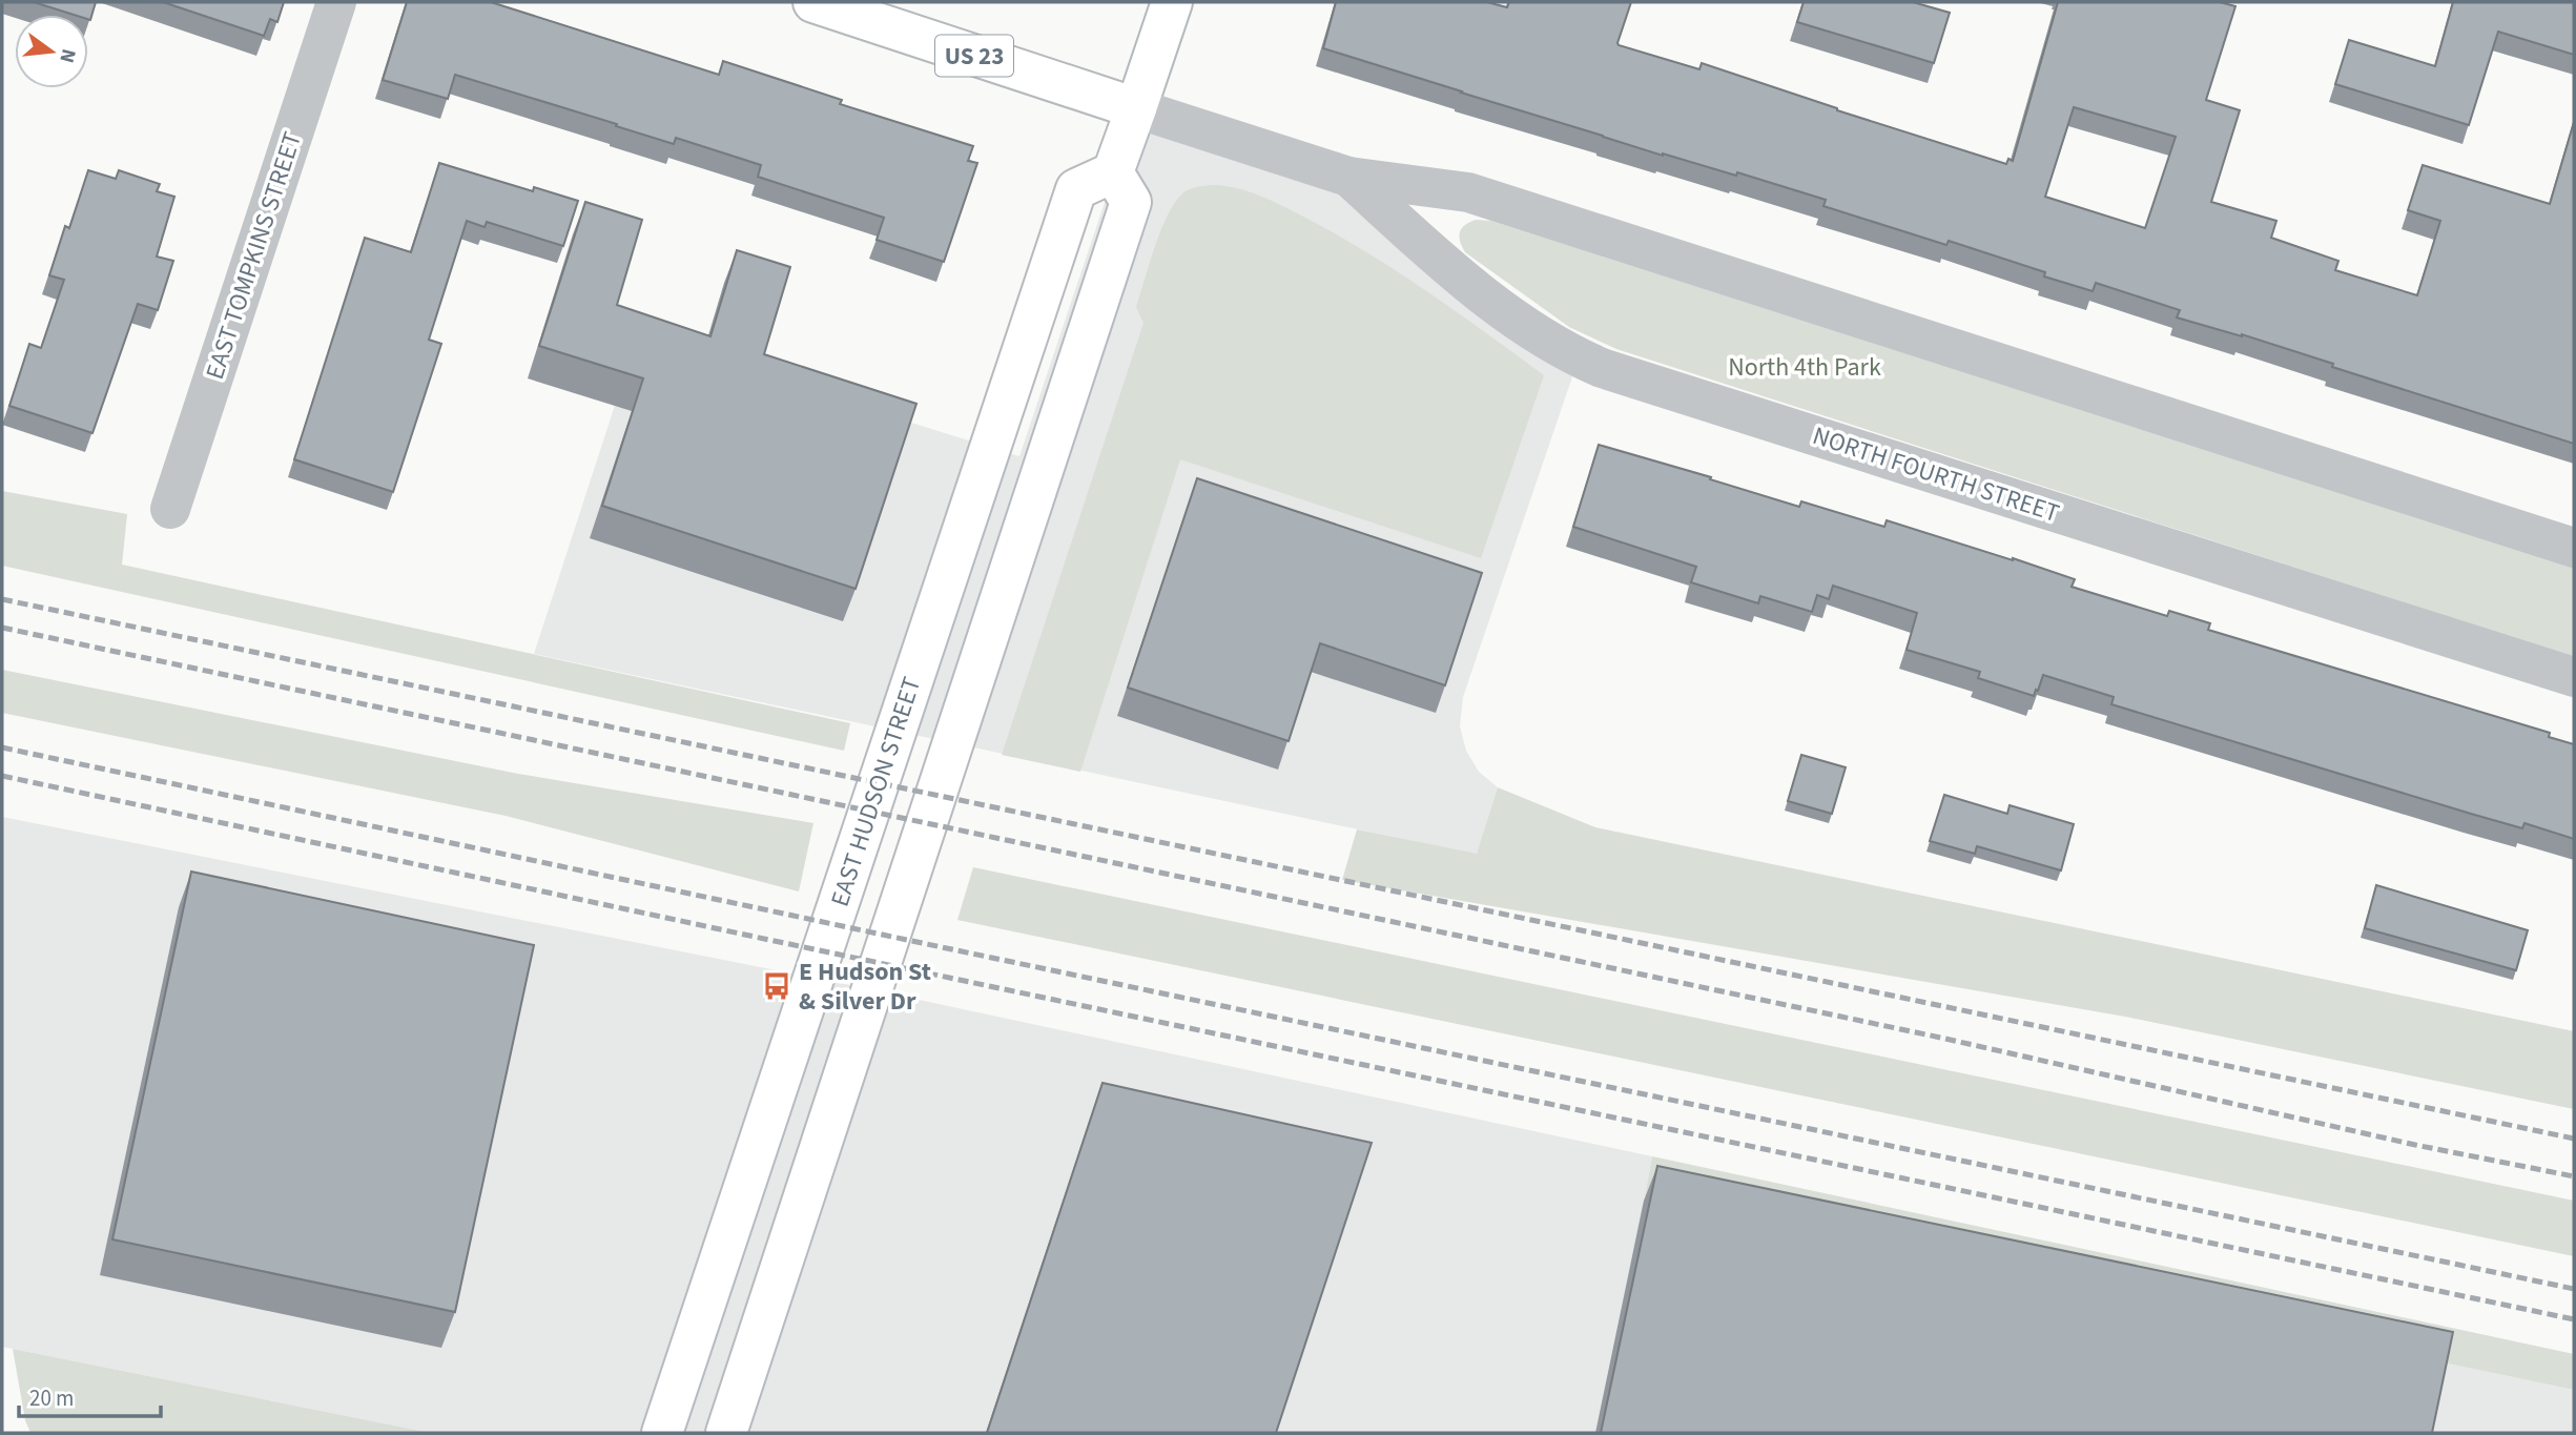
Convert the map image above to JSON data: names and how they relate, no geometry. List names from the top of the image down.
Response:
{
  "streets": {
    "main road": ["US 23", "EAST HUDSON STREET"],
    "street": ["EAST TOMPKINS STREET", "NORTH FOURTH STREET"]
  },
  "crossings": [
    ["US 23", "NORTH FOURTH STREET"]
  ],
  "parks": ["North 4th Park"],
  "places": {
    "bus stop": ["E Hudson St & Silver Dr"]
  },
  "scale_bar": "20 m",
  "north": "right"
}
